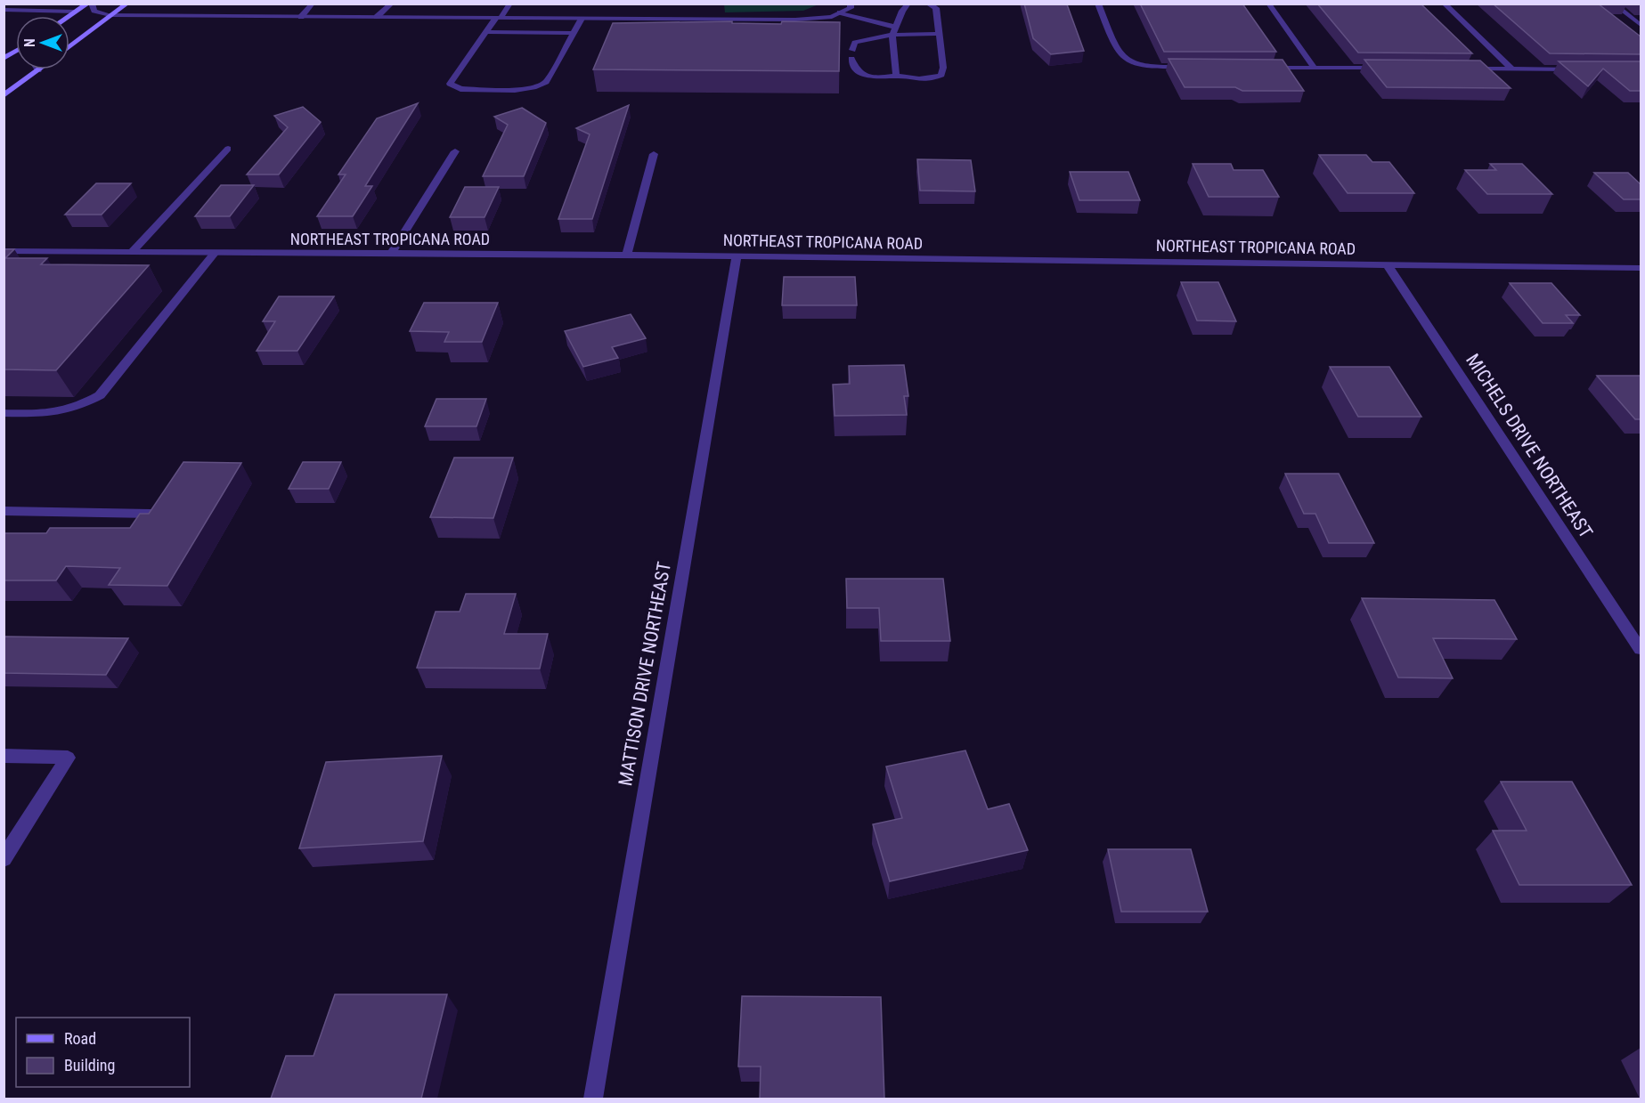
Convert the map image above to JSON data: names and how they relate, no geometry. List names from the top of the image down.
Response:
{
  "streets": {
    "street": ["NORTHEAST TROPICANA ROAD", "MICHELS DRIVE NORTHEAST", "MATTISON DRIVE NORTHEAST"]
  },
  "crossings": [
    ["NORTHEAST TROPICANA ROAD", "MICHELS DRIVE NORTHEAST"],
    ["NORTHEAST TROPICANA ROAD", "MATTISON DRIVE NORTHEAST"]
  ],
  "legend": ["Road", "Building"],
  "north": "left"
}
